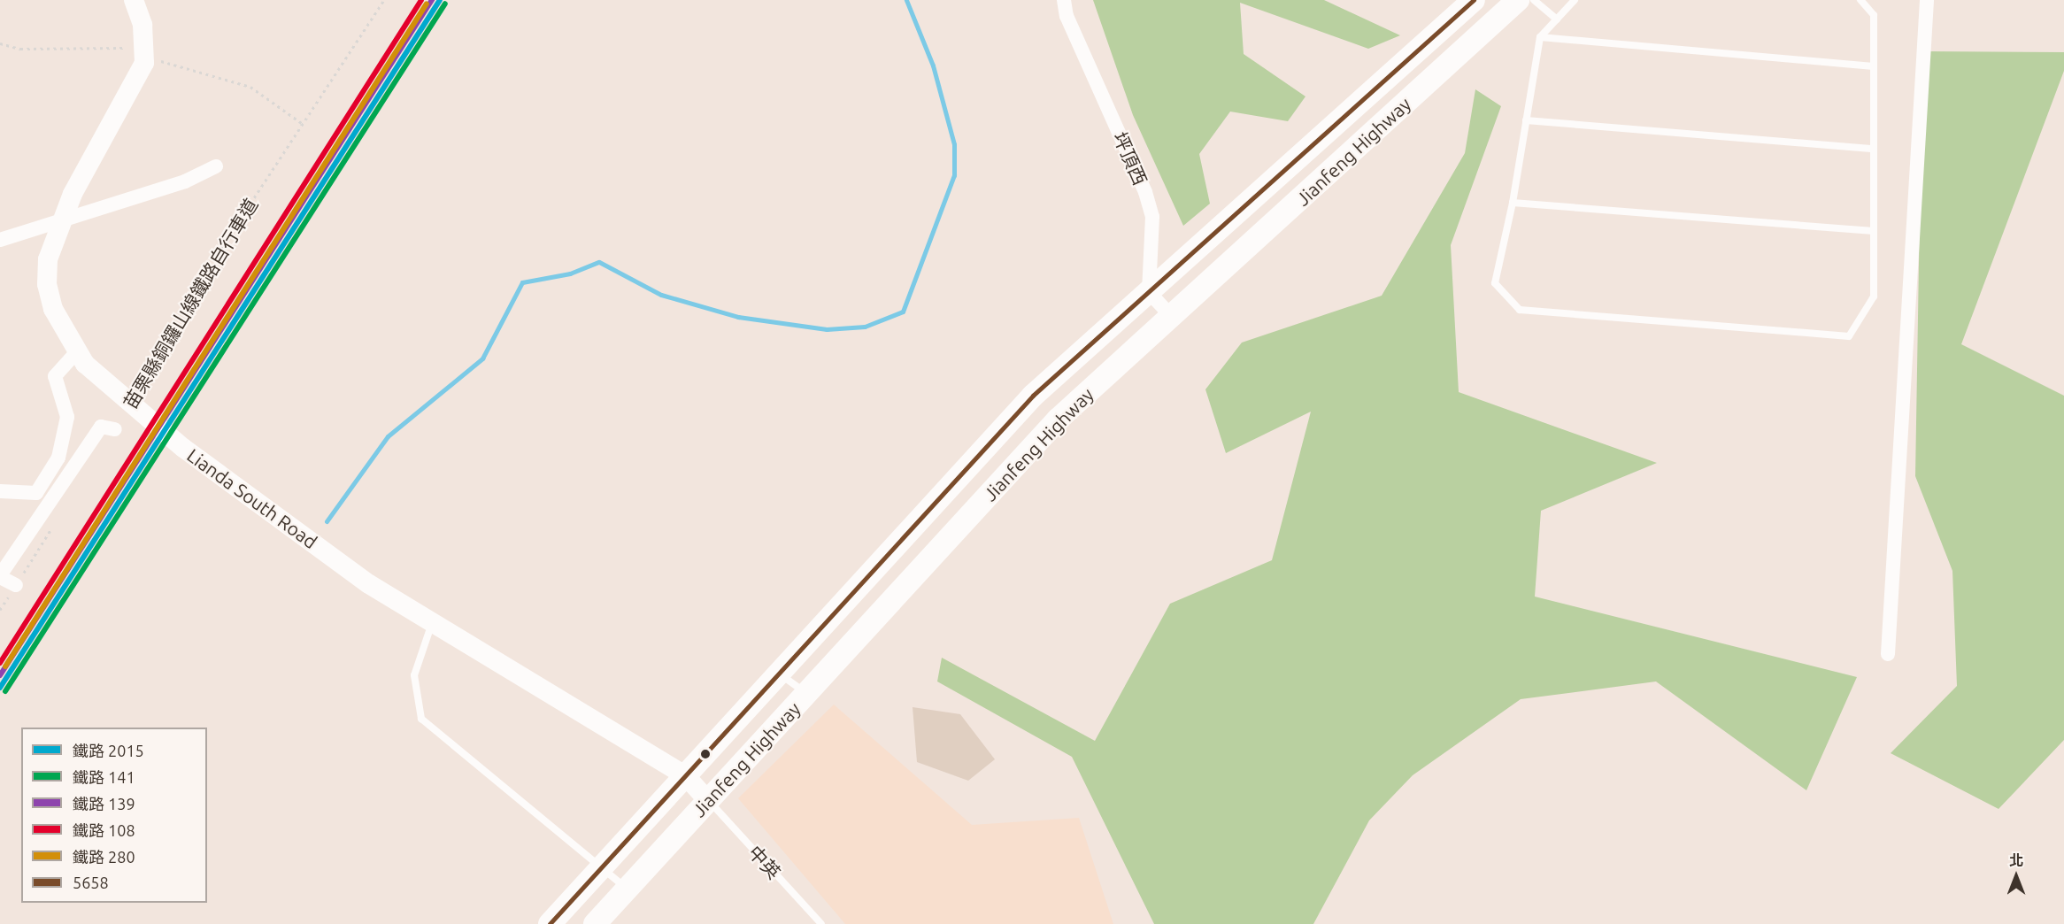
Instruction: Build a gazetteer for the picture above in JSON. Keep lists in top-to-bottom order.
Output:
{
  "streets": {
    "main road": ["Jianfeng Highway"],
    "street": ["坪頂西", "Lianda South Road"],
    "lane": ["中英"],
    "path": ["苗栗縣銅鑼山線鐵路自行車道"]
  },
  "crossings": [
    ["Jianfeng Highway", "坪頂西"],
    ["Jianfeng Highway", "Lianda South Road"],
    ["Jianfeng Highway", "中英"],
    ["苗栗縣銅鑼山線鐵路自行車道", "Lianda South Road"],
    ["Lianda South Road", "中英"]
  ],
  "lines": [
    "rail line 2015",
    "rail line 139",
    "rail line 108",
    "transit line 5658",
    "rail line 141",
    "rail line 280"
  ],
  "legend": [
    "鐵路 2015",
    "鐵路 141",
    "鐵路 139",
    "鐵路 108",
    "鐵路 280",
    "5658"
  ],
  "north": "top"
}
